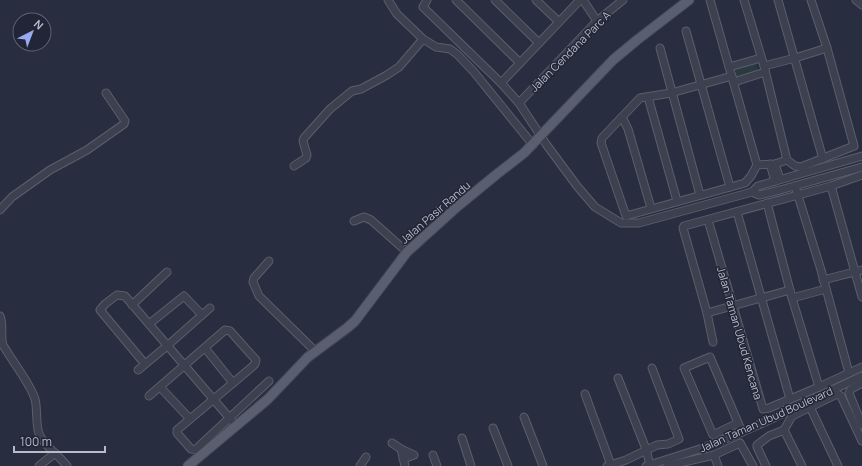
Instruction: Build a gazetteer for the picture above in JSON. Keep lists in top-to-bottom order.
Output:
{
  "streets": {
    "main road": ["Jalan Pasir Randu"],
    "street": ["Jalan Cendana Parc A", "Jalan Taman Ubud Kencana", "Jalan Taman Ubud Boulevard"]
  },
  "scale_bar": "100 m",
  "north": "top right"
}
